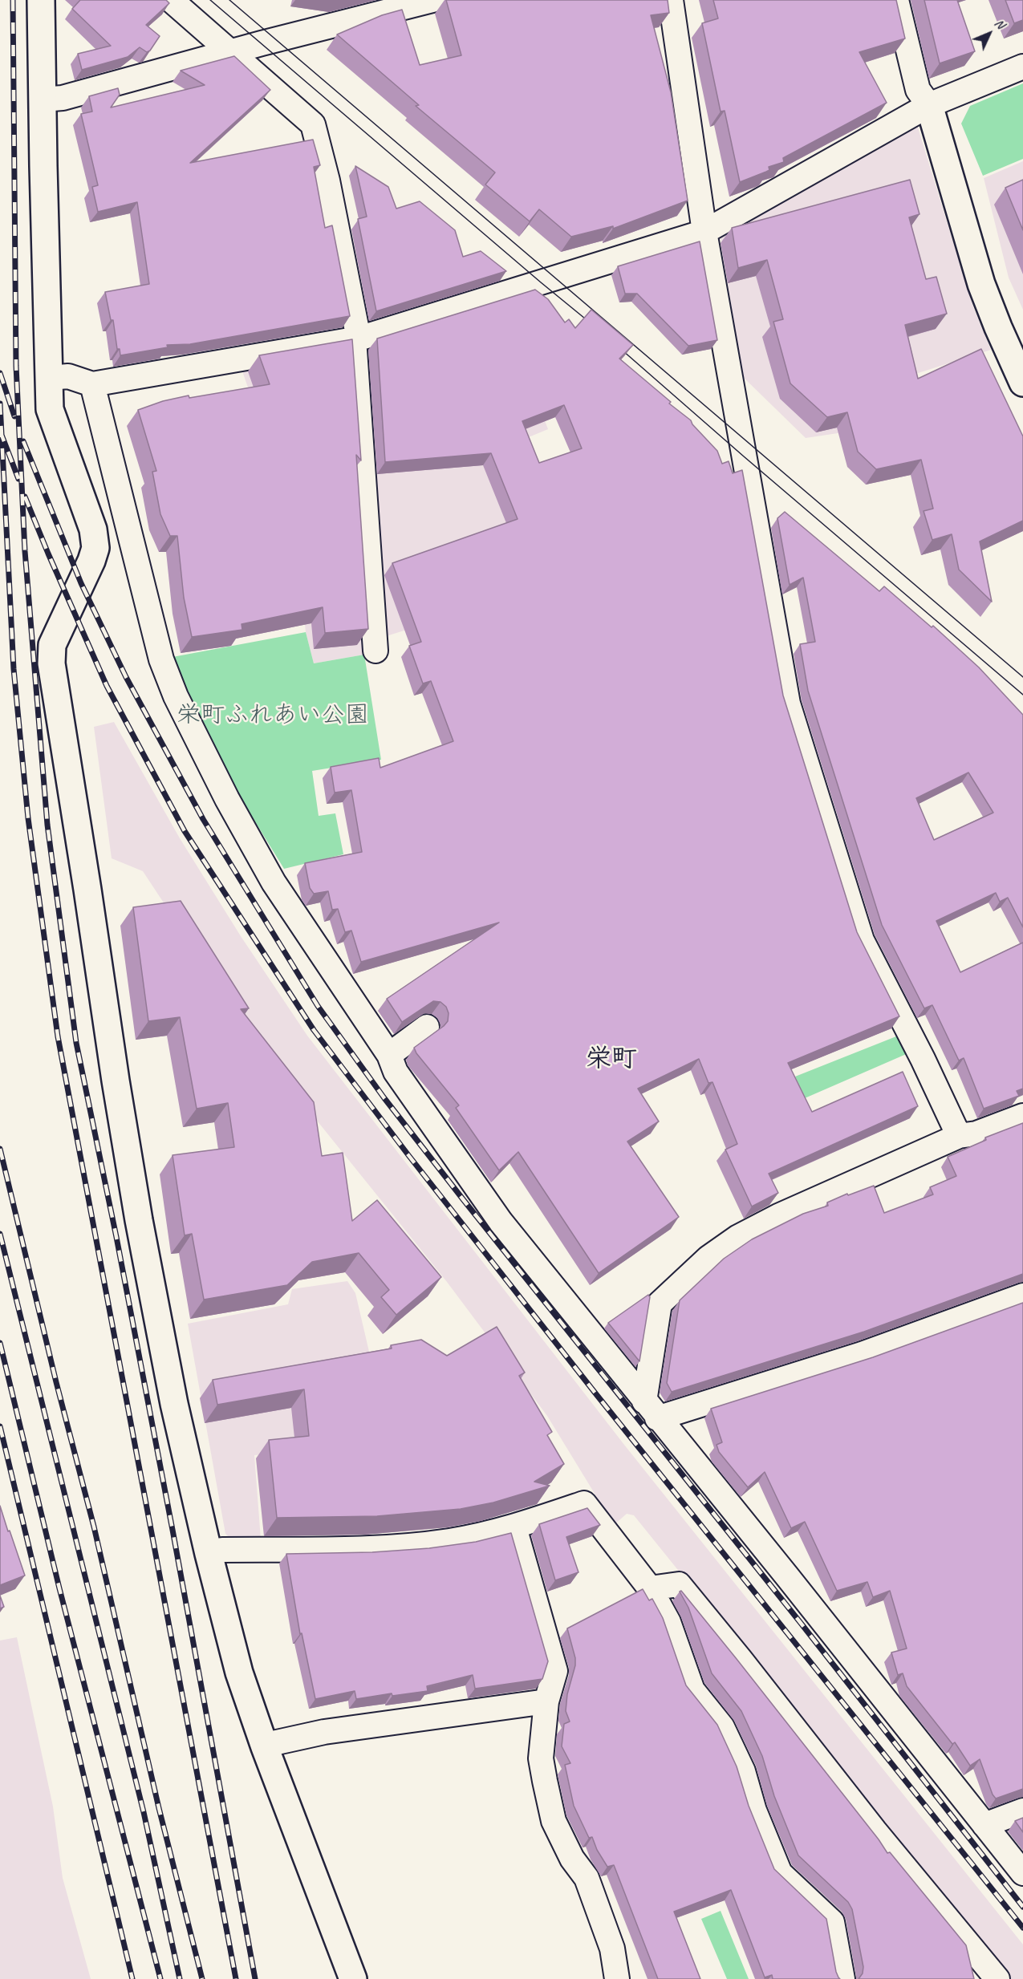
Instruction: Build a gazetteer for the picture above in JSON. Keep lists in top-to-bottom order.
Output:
{
  "districts": ["栄町"],
  "parks": ["栄町ふれあい公園"],
  "north": "top right"
}
